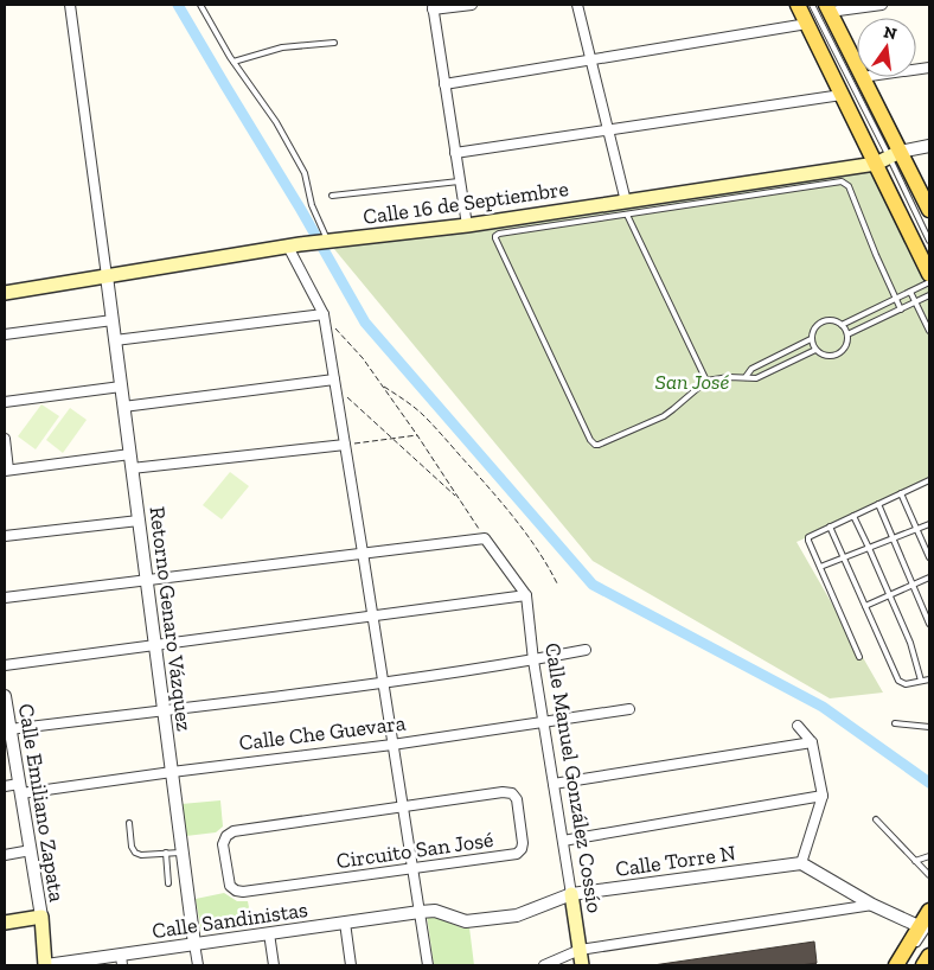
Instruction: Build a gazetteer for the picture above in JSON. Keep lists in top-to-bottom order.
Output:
{
  "streets": {
    "main road": ["Calle 16 de Septiembre", "Calle Manuel González Cossío"],
    "street": [
      "Retorno Genaro Vázquez",
      "Calle Che Guevara",
      "Calle Emiliano Zapata",
      "Circuito San José",
      "Calle Torre N",
      "Calle Sandinistas"
    ]
  },
  "crossings": [
    ["Calle 16 de Septiembre", "Retorno Genaro Vázquez"],
    ["Retorno Genaro Vázquez", "Calle Che Guevara"],
    ["Retorno Genaro Vázquez", "Calle Sandinistas"],
    ["Calle Che Guevara", "Calle Manuel González Cossío"],
    ["Calle Che Guevara", "Calle Emiliano Zapata"],
    ["Calle Manuel González Cossío", "Calle Torre N"],
    ["Calle Torre N", "Calle Sandinistas"]
  ],
  "parks": ["San José"],
  "north": "top"
}
